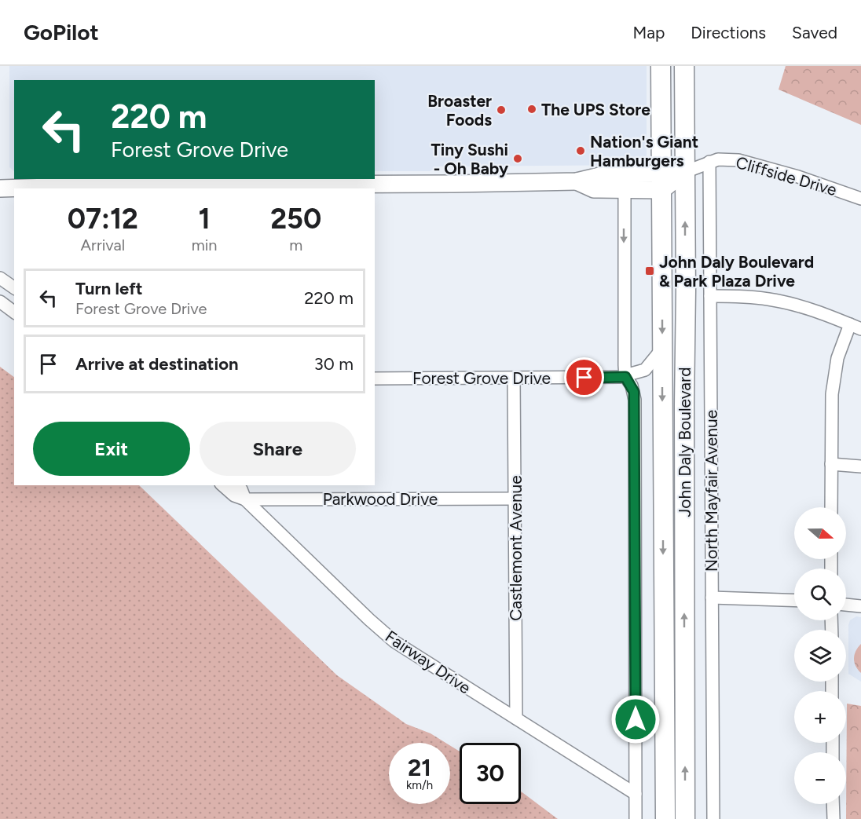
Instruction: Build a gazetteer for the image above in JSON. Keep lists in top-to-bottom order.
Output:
{
  "streets": {
    "main road": ["John Daly Boulevard"],
    "street": [
      "Cliffside Drive",
      "Forest Grove Drive",
      "North Mayfair Avenue",
      "Parkwood Drive",
      "Castlemont Avenue",
      "Fairway Drive"
    ]
  },
  "crossings": [
    ["Cliffside Drive", "John Daly Boulevard"],
    ["Cliffside Drive", "North Mayfair Avenue"],
    ["Forest Grove Drive", "John Daly Boulevard"],
    ["Forest Grove Drive", "Castlemont Avenue"],
    ["Parkwood Drive", "Castlemont Avenue"],
    ["Parkwood Drive", "Fairway Drive"],
    ["Castlemont Avenue", "Fairway Drive"]
  ],
  "places": {
    "other": [
      "The UPS Store",
      "Broaster Foods",
      "Nation's Giant Hamburgers",
      "Tiny Sushi - Oh Baby"
    ],
    "transit": ["John Daly Boulevard & Park Plaza Drive"]
  },
  "north": "right",
  "page": {
    "header": "GoPilot",
    "nav": ["Map", "Directions", "Saved"],
    "turn": ["220 m", "Forest Grove Drive"],
    "eta": [
      "07:12",
      "Arrival",
      "1",
      "min",
      "250",
      "m"
    ],
    "list": [
      {
        "name": "Turn left",
        "note": "Forest Grove Drive",
        "value": "220 m"
      },
      {
        "name": "Arrive at destination",
        "value": "30 m"
      }
    ],
    "buttons": ["Exit", "Share"],
    "map_buttons": ["+", "−"],
    "speed": "21 km/h",
    "limit": "30"
  }
}
